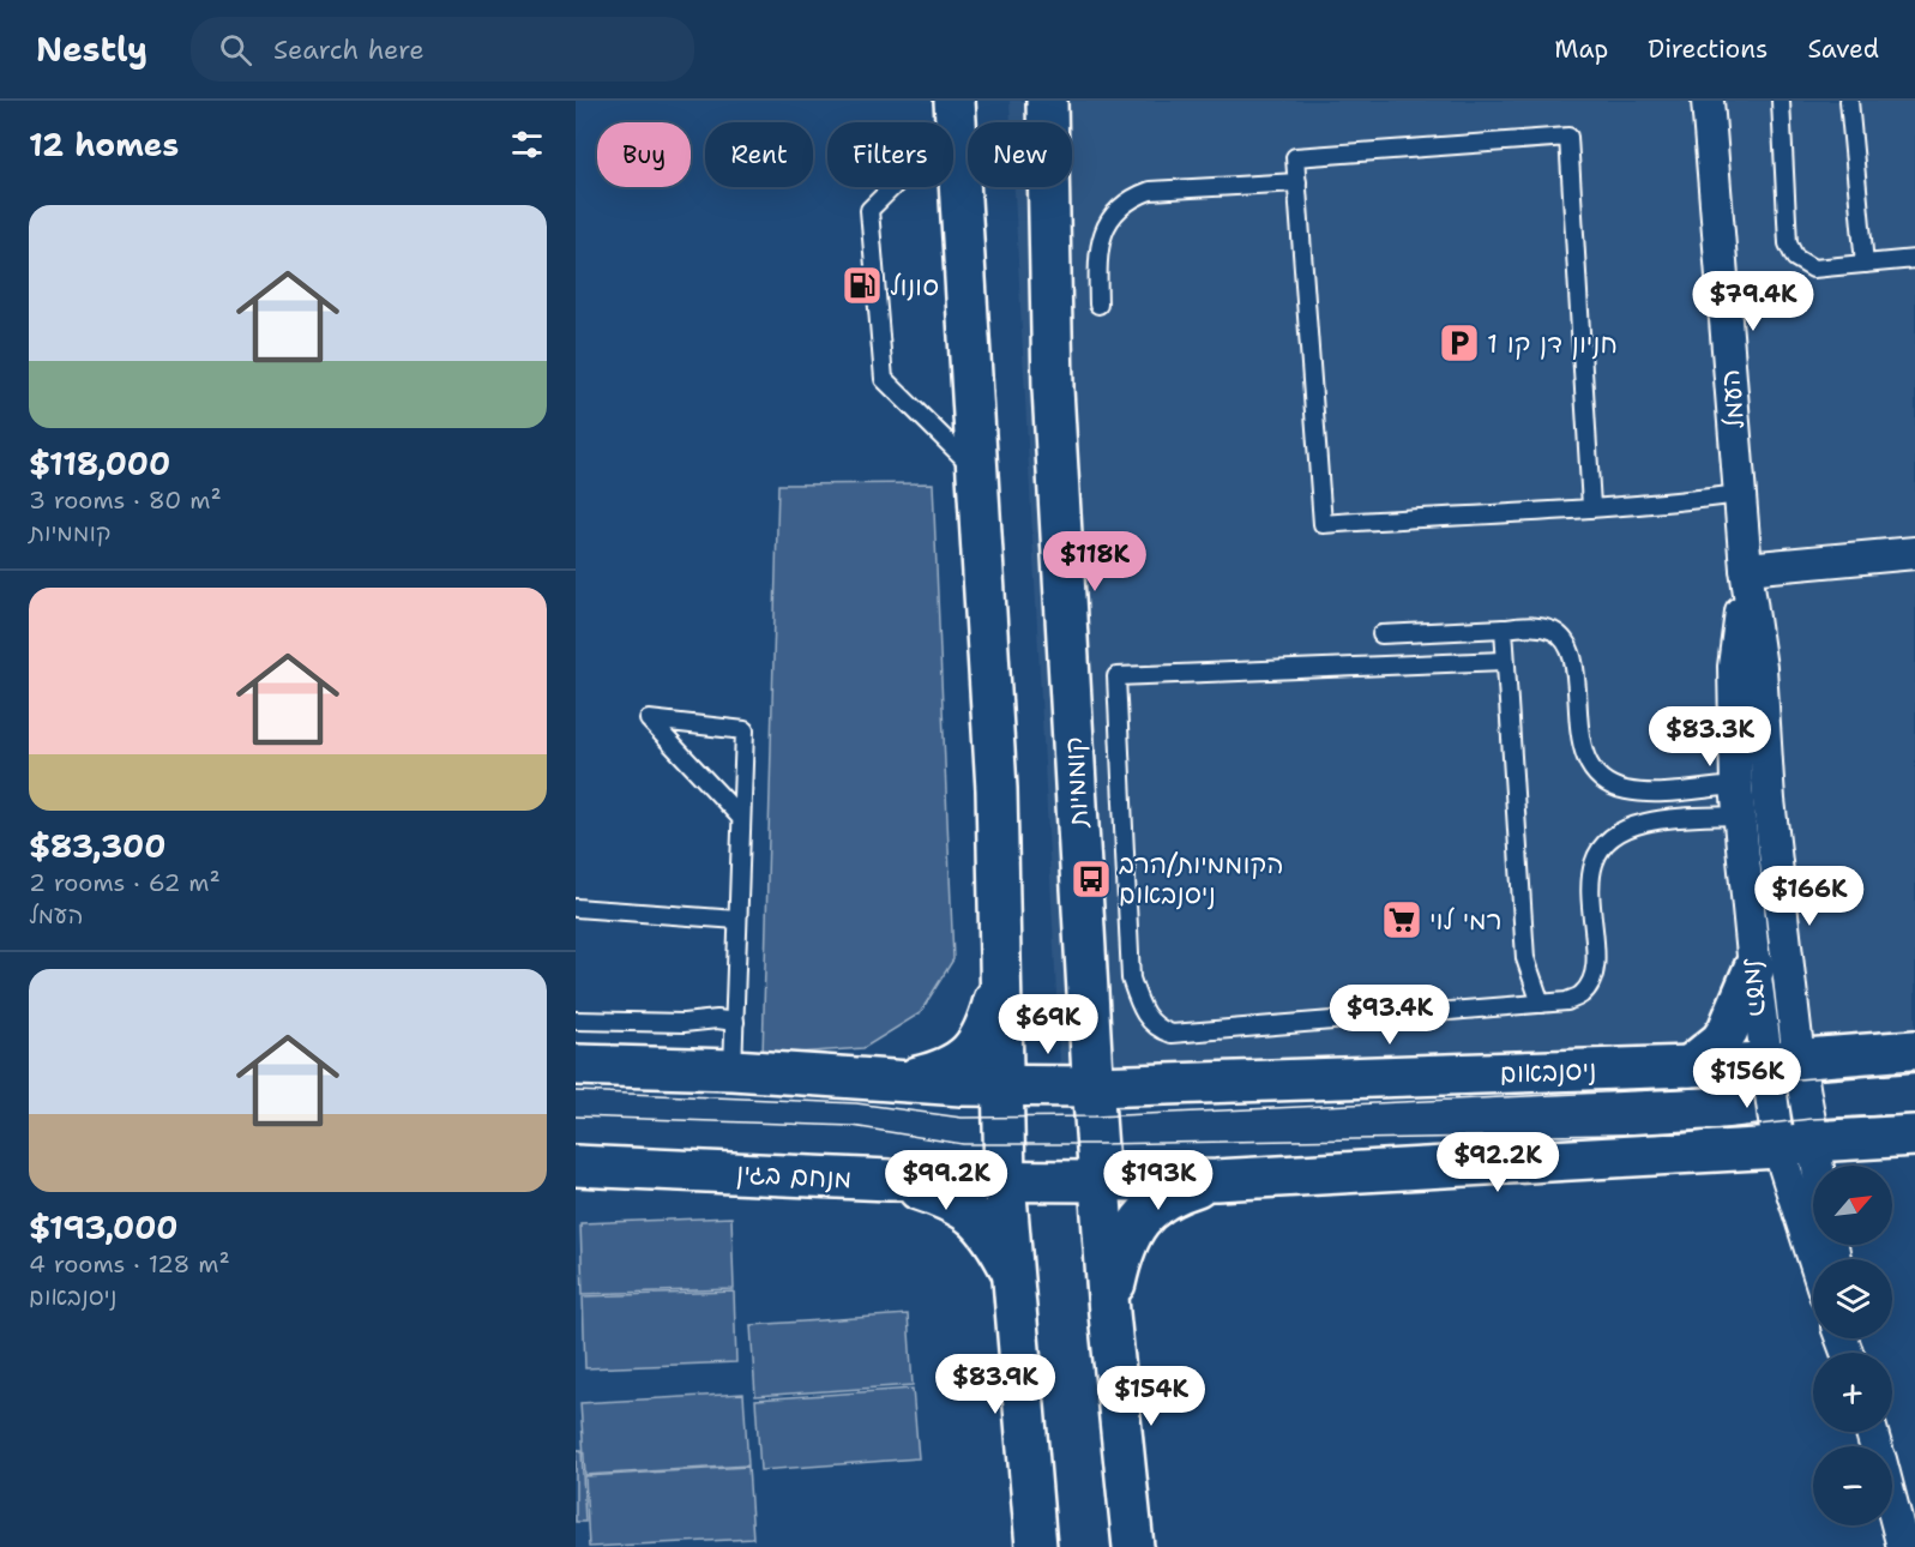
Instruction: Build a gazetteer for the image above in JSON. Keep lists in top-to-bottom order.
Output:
{
  "streets": {
    "main road": ["קוממיות", "ניסנבאום", "מנחם בגין"],
    "street": ["העמל"]
  },
  "crossings": [
    ["העמל", "ניסנבאום"],
    ["קוממיות", "ניסנבאום"],
    ["קוממיות", "מנחם בגין"]
  ],
  "places": {
    "fuel station": ["סונול"],
    "parking": ["חניון דן קו 1"],
    "bus stop": ["הקוממיות/הרב ניסנבאום"],
    "supermarket": ["רמי לוי"]
  },
  "north": "top right",
  "page": {
    "header": "Nestly",
    "search": "Search here",
    "nav": ["Map", "Directions", "Saved"],
    "heading": "12 homes",
    "chip": [
      "Buy",
      "Rent",
      "Filters",
      "New"
    ],
    "list": [
      {
        "name": "$118,000",
        "note": "3 rooms · 80 m² · קוממיות"
      },
      {
        "name": "$83,300",
        "note": "2 rooms · 62 m² · העמל"
      },
      {
        "name": "$193,000",
        "note": "4 rooms · 128 m² · ניסנבאום"
      }
    ],
    "price": [
      "$79.4K",
      "$118K",
      "$83.3K",
      "$166K",
      "$93.4K",
      "$69K",
      "$156K",
      "$92.2K",
      "$99.2K",
      "$193K",
      "$83.9K",
      "$154K"
    ],
    "map_buttons": ["+", "−"]
  }
}
